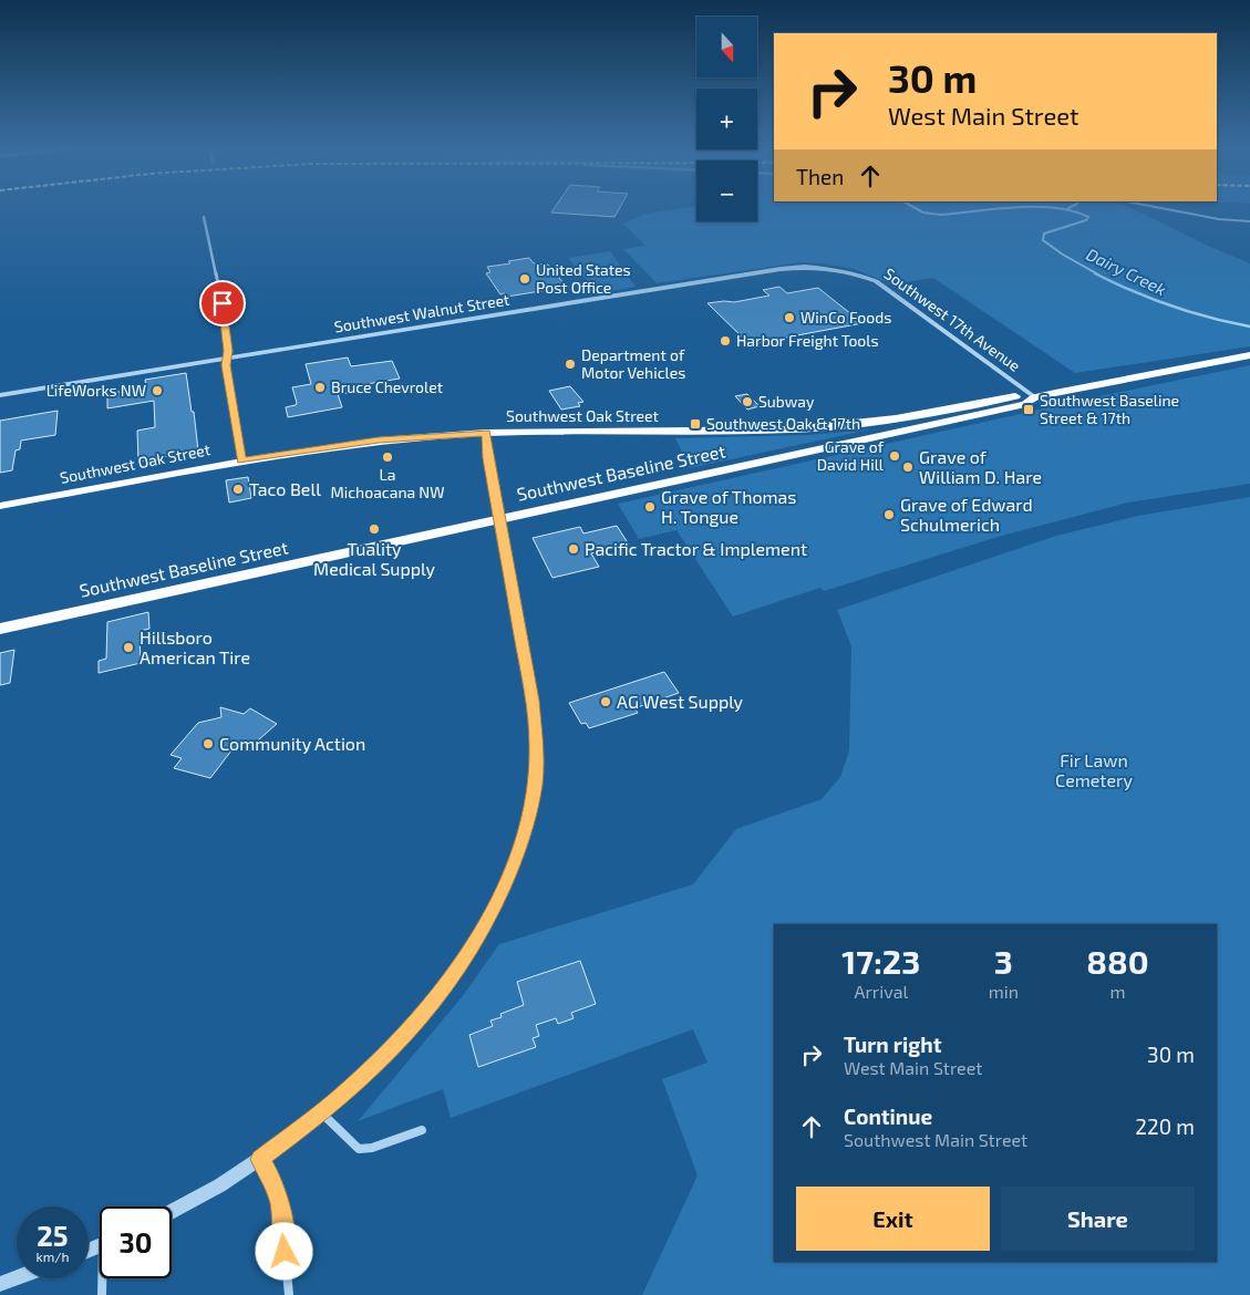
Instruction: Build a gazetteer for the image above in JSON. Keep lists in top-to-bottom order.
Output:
{
  "streets": {
    "highway": ["Southwest Oak Street", "Southwest Baseline Street"],
    "street": ["Southwest Walnut Street", "Southwest 17th Avenue"]
  },
  "crossings": [
    ["Southwest Walnut Street", "Southwest 17th Avenue"],
    ["Southwest 17th Avenue", "Southwest Oak Street"],
    ["Southwest 17th Avenue", "Southwest Baseline Street"],
    ["Southwest Oak Street", "Southwest Baseline Street"]
  ],
  "water": ["Dairy Creek"],
  "parks": ["Fir Lawn Cemetery"],
  "places": {
    "other": [
      "United States Post Office",
      "WinCo Foods",
      "Harbor Freight Tools",
      "Department of Motor Vehicles",
      "Bruce Chevrolet",
      "LifeWorks NW",
      "Subway",
      "Grave of David Hill",
      "La Michoacana NW",
      "Grave of William D. Hare",
      "Taco Bell",
      "Grave of Thomas H. Tongue",
      "Grave of Edward Schulmerich",
      "Tuality Medical Supply",
      "Pacific Tractor & Implement",
      "Hillsboro American Tire",
      "AG West Supply",
      "Community Action"
    ],
    "transit": ["Southwest Baseline Street & 17th", "Southwest Oak & 17th"]
  },
  "north": "bottom",
  "page": {
    "map_buttons": ["+", "−"],
    "turn": ["30 m", "West Main Street"],
    "then": "Then",
    "eta": [
      "17:23",
      "Arrival",
      "3",
      "min",
      "880",
      "m"
    ],
    "list": [
      {
        "name": "Turn right",
        "note": "West Main Street",
        "value": "30 m"
      },
      {
        "name": "Continue",
        "note": "Southwest Main Street",
        "value": "220 m"
      }
    ],
    "buttons": ["Exit", "Share"],
    "speed": "25 km/h",
    "limit": "30"
  }
}
